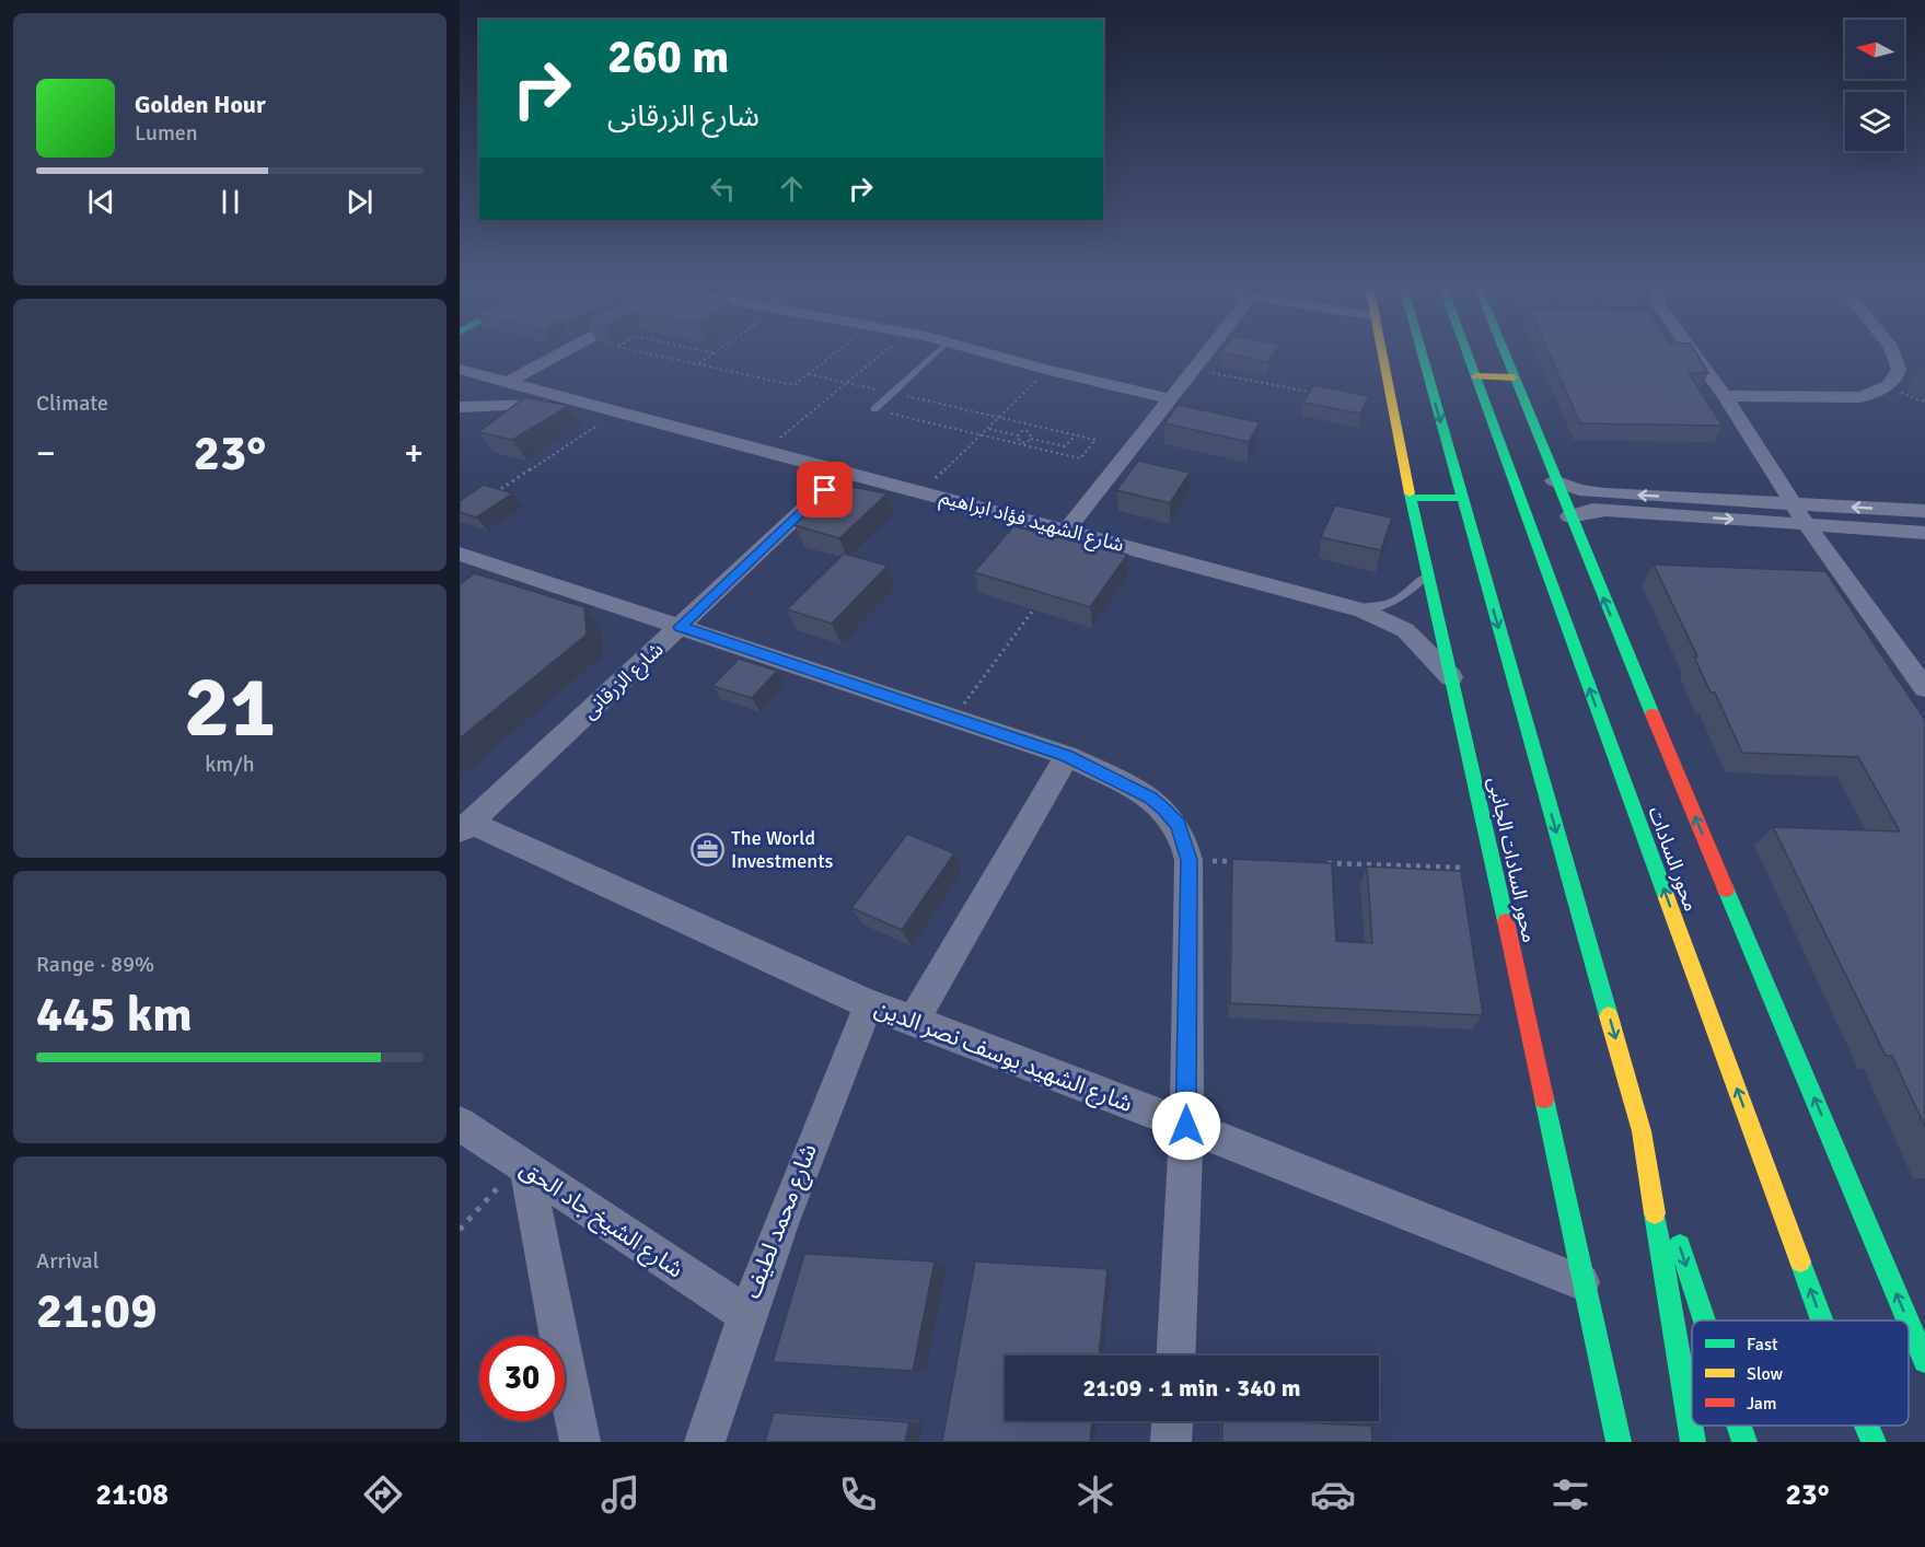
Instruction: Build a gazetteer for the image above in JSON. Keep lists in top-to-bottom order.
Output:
{
  "streets": {
    "main road": ["محور السادات", "محور السادات الجانبى"],
    "street": [
      "شارع الشهيد فؤاد ابراهيم",
      "شارع الزرقانى",
      "شارع الشهيد يوسف نصر الدين",
      "شارع الشيخ جاد الحق",
      "شارع محمد لطيف"
    ]
  },
  "crossings": [
    ["شارع الشهيد فؤاد ابراهيم", "شارع الزرقانى"],
    ["شارع الشهيد فؤاد ابراهيم", "محور السادات الجانبى"],
    ["شارع الزرقانى", "شارع الشهيد يوسف نصر الدين"],
    ["محور السادات الجانبى", "شارع الشهيد يوسف نصر الدين"],
    ["شارع الشهيد يوسف نصر الدين", "شارع محمد لطيف"],
    ["شارع الشيخ جاد الحق", "شارع محمد لطيف"]
  ],
  "places": {
    "office": ["The World Investments"]
  },
  "legend": ["Fast", "Slow", "Jam"],
  "north": "left",
  "page": {
    "turn": ["260 m", "شارع الزرقانى"],
    "song": ["Golden Hour", "Lumen"],
    "tile": [
      "Climate",
      ["21", "km/h"],
      ["Range · 89%", "445 km"],
      ["Arrival", "21:09"]
    ],
    "heat": ["−", "23°", "+"],
    "limit": "30",
    "trip": "21:09 · 1 min · 340 m",
    "tabs": ["21:08", "23°"]
  }
}
